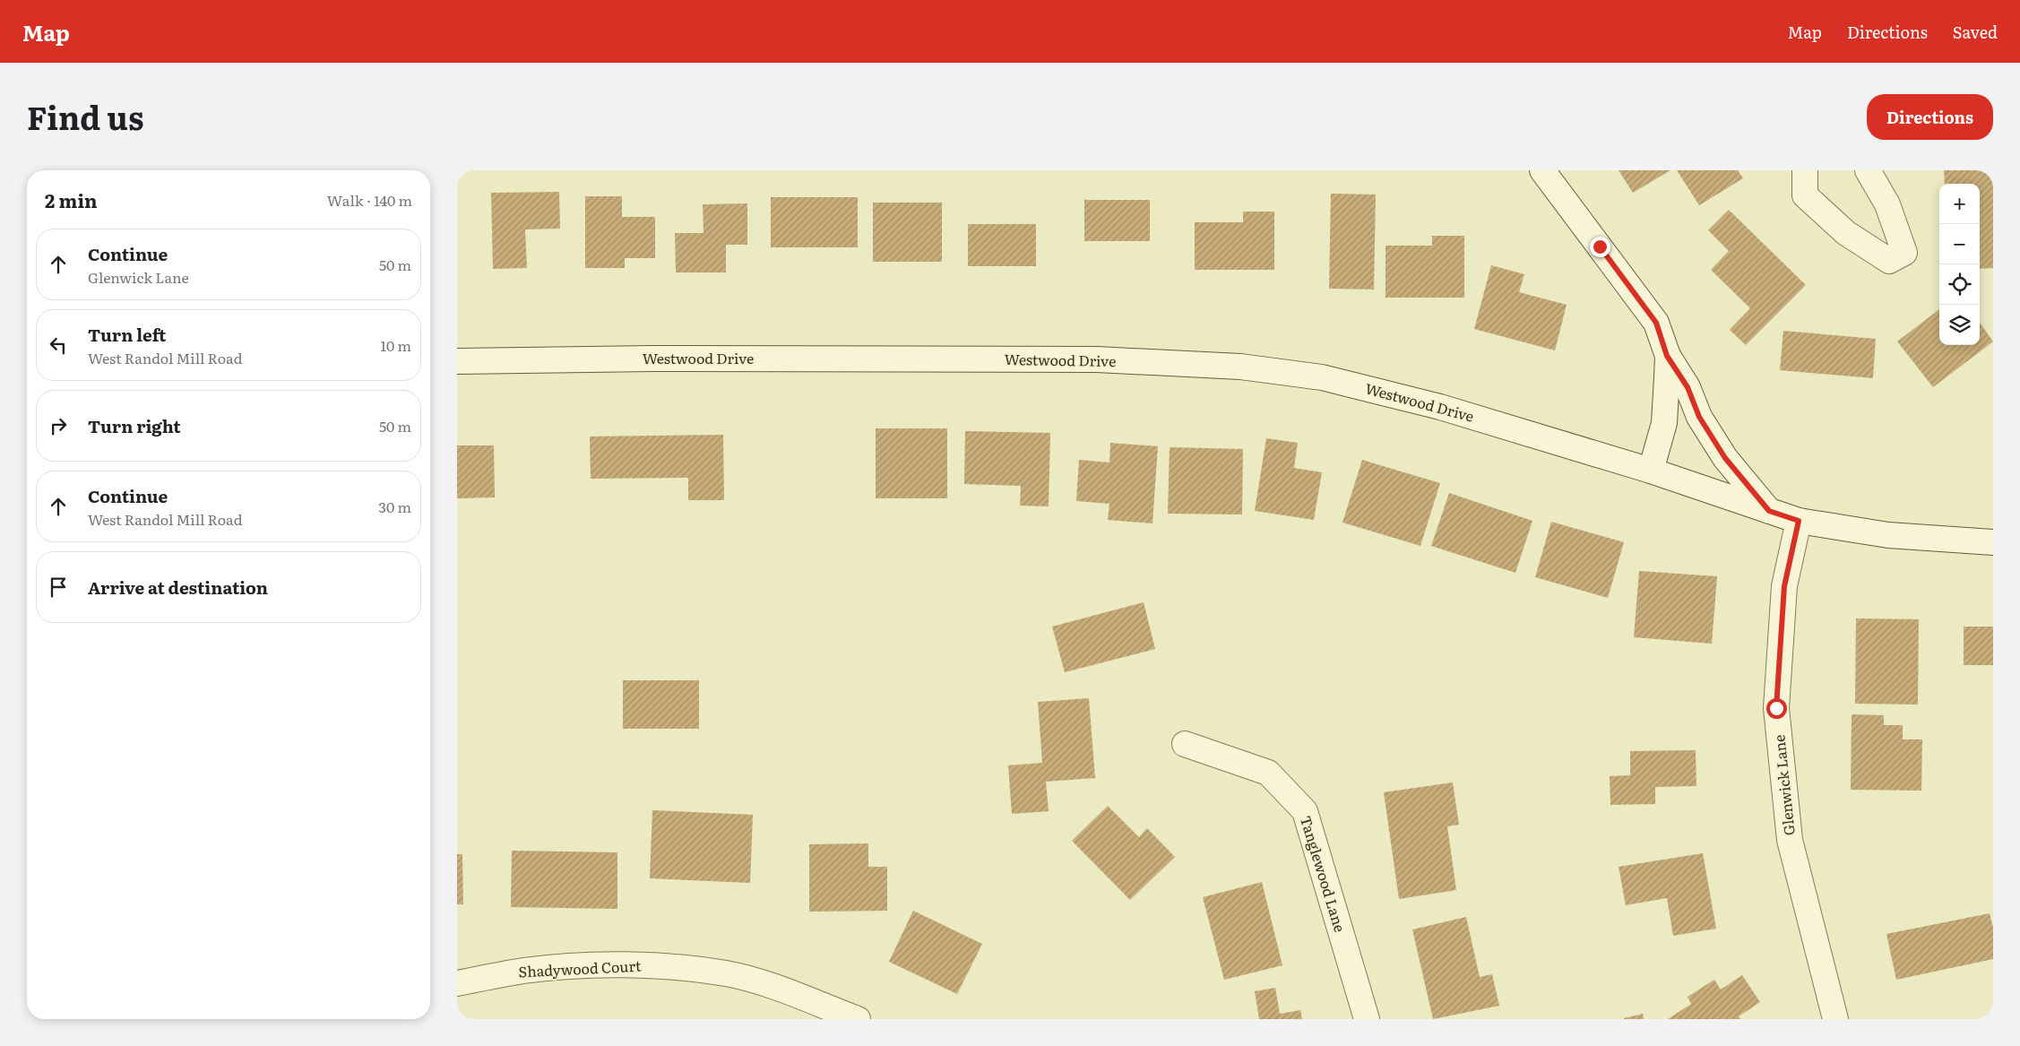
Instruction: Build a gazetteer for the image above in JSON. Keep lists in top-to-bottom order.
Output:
{
  "streets": {
    "street": [
      "Westwood Drive",
      "Glenwick Lane",
      "Tanglewood Lane",
      "Shadywood Court"
    ]
  },
  "crossings": [
    ["Westwood Drive", "Glenwick Lane"]
  ],
  "page": {
    "header": "Map",
    "nav": ["Map", "Directions", "Saved"],
    "title": "Find us",
    "buttons": "Directions",
    "heading": ["2 min", "Walk · 140 m"],
    "map_buttons": ["+", "−"],
    "list": [
      ["Continue", "Glenwick Lane", "50 m"],
      ["Turn left", "West Randol Mill Road", "10 m"],
      ["Turn right", "50 m"],
      ["Continue", "West Randol Mill Road", "30 m"],
      "Arrive at destination"
    ]
  }
}
